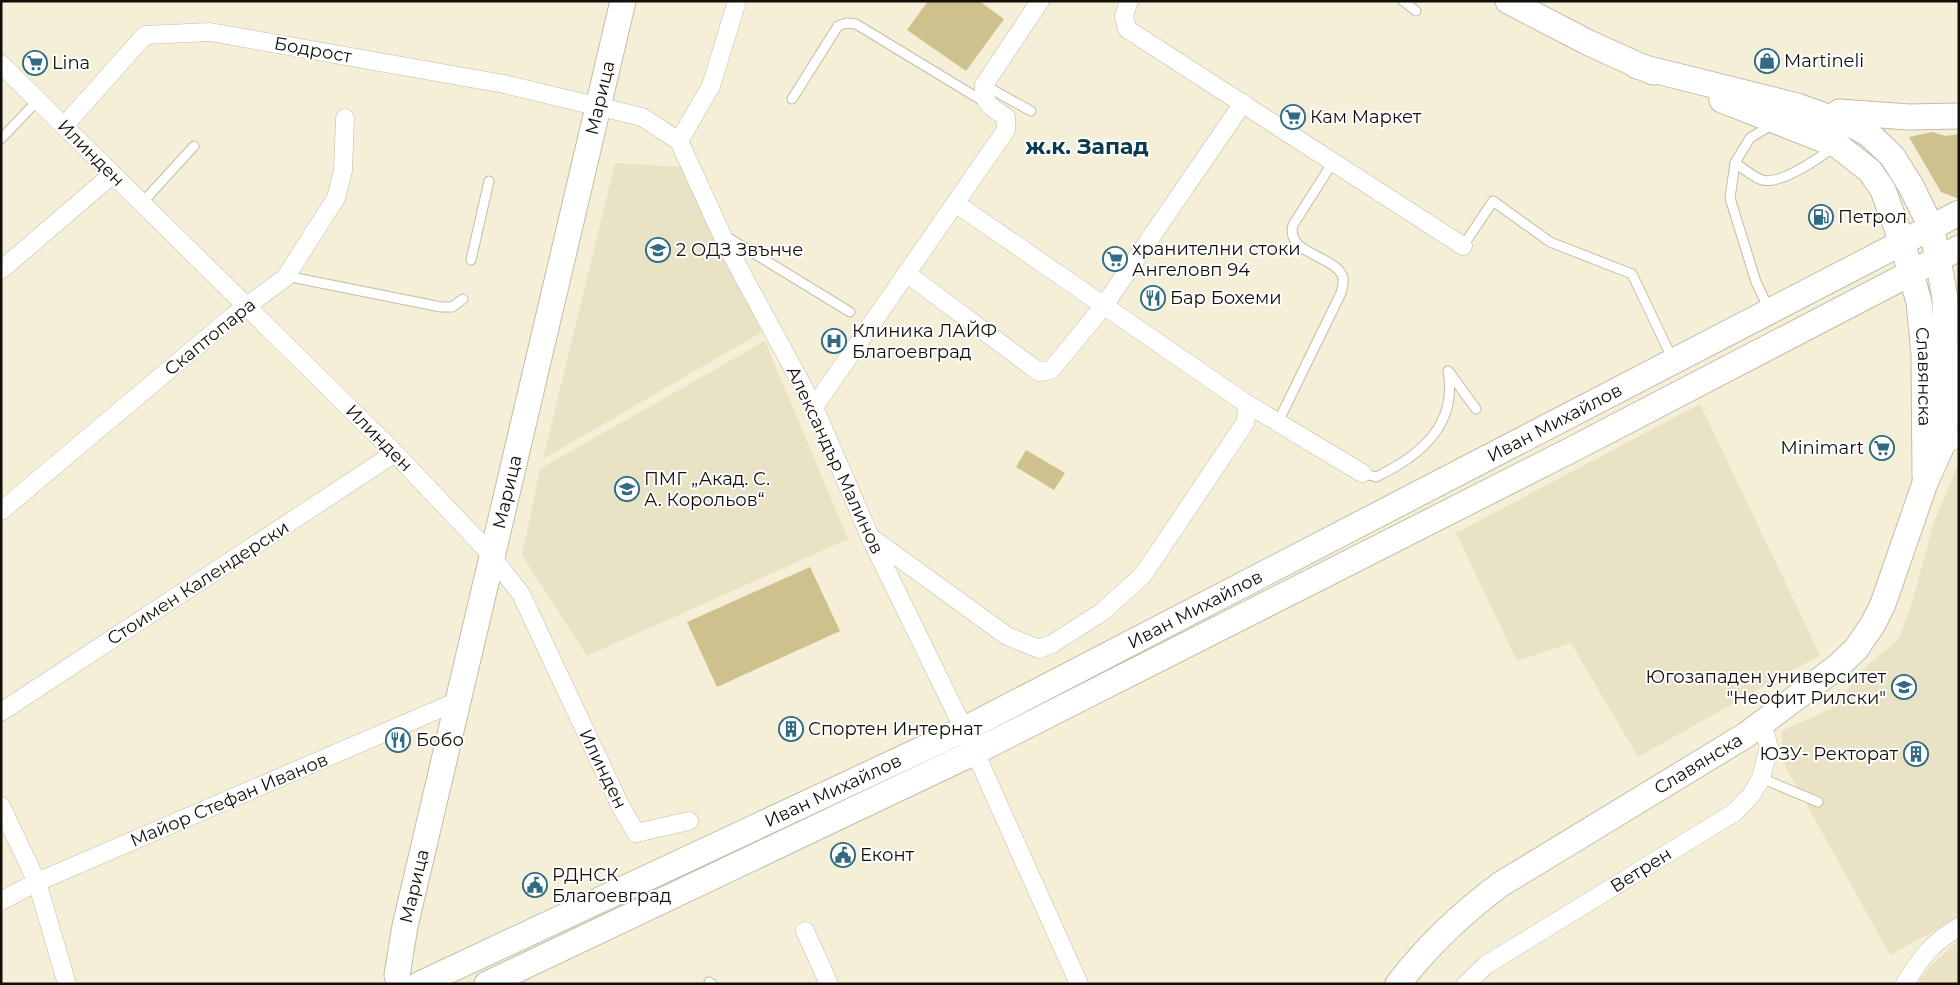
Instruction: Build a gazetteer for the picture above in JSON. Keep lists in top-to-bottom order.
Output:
{
  "streets": {
    "street": [
      "Бодрост",
      "Марица",
      "Илинден",
      "Скаптопара",
      "Славянска",
      "Иван Михайлов",
      "Александър Малинов",
      "Стоимен Календерски",
      "Майор Стефан Иванов",
      "Ветрен"
    ]
  },
  "crossings": [
    ["Бодрост", "Марица"],
    ["Бодрост", "Илинден"],
    ["Марица", "Илинден"],
    ["Марица", "Майор Стефан Иванов"],
    ["Илинден", "Скаптопара"],
    ["Илинден", "Стоимен Календерски"],
    ["Славянска", "Иван Михайлов"],
    ["Славянска", "Ветрен"],
    ["Иван Михайлов", "Александър Малинов"]
  ],
  "districts": ["ж.к. Запад"],
  "places": {
    "shop": ["Martineli"],
    "supermarket": [
      "Lina",
      "Кам Маркет",
      "хранителни стоки Ангеловп 94",
      "Minimart"
    ],
    "fuel station": ["Петрол"],
    "school or university": ["2 ОДЗ Звънче", "ПМГ „Акад. С. А. Корольов“", "Югозападен университет \"Неофит Рилски\""],
    "restaurant": ["Бар Бохеми", "Бобо"],
    "hospital": ["Клиника ЛАЙФ Благоевград"],
    "building": ["Спортен Интернат", "ЮЗУ- Ректорат"],
    "public building": ["Еконт", "РДНСК Благоевград"]
  }
}
